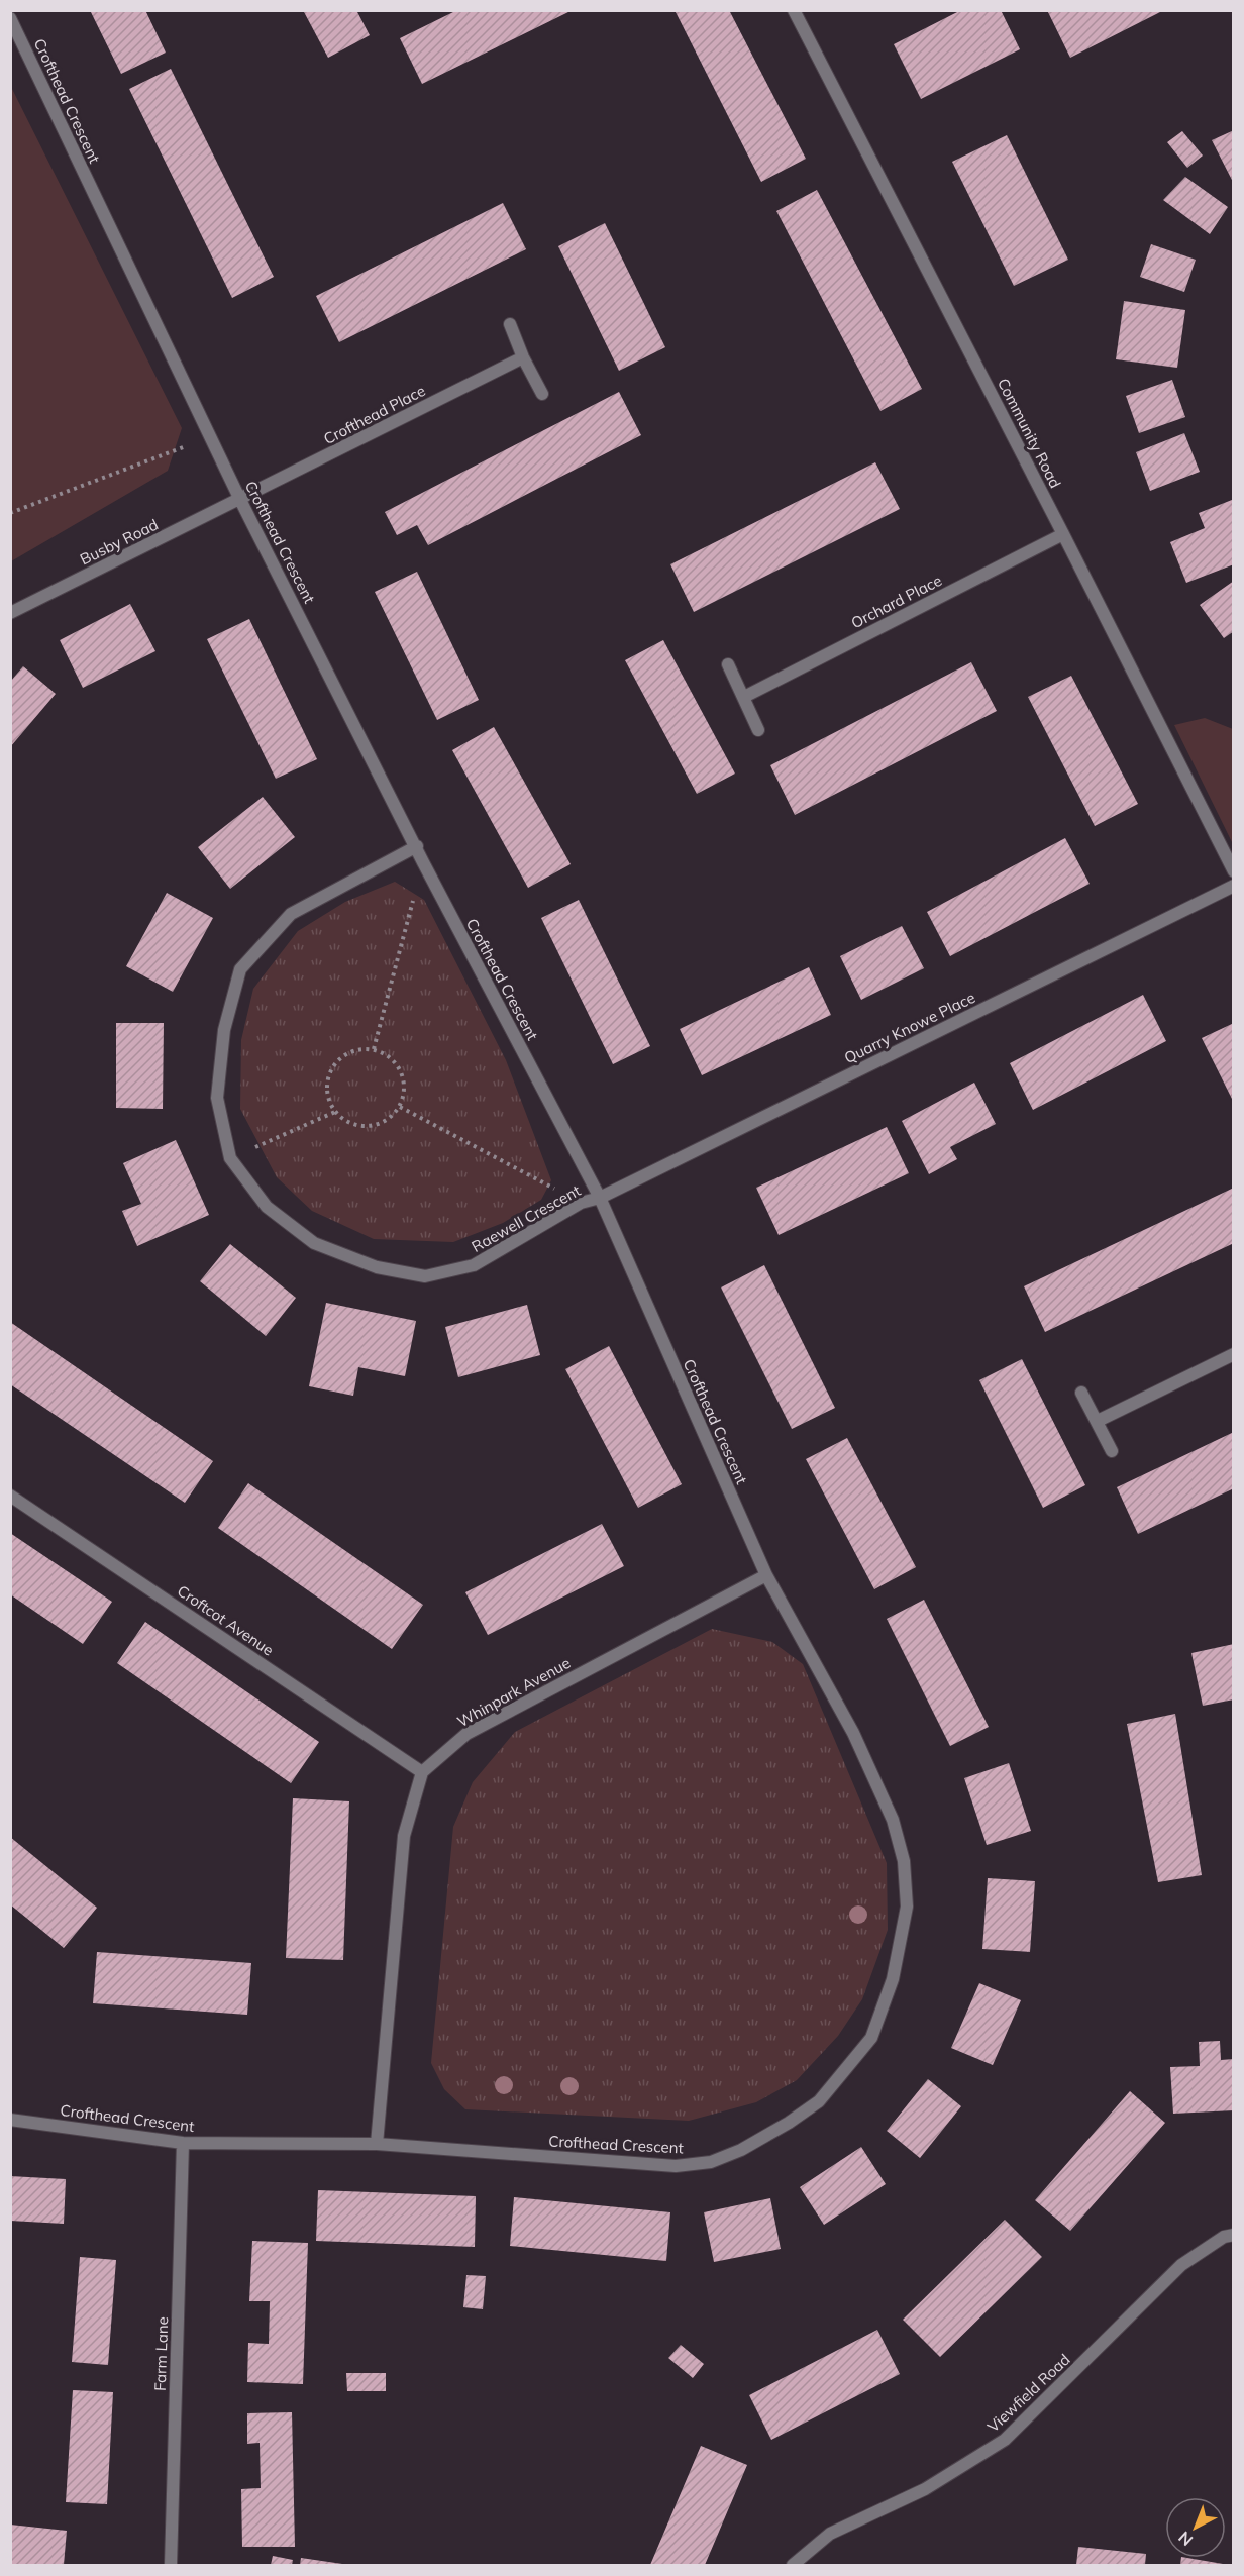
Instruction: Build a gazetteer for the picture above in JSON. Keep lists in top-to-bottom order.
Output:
{
  "streets": {
    "street": [
      "Crofthead Crescent",
      "Crofthead Place",
      "Community Road",
      "Busby Road",
      "Orchard Place",
      "Quarry Knowe Place",
      "Raewell Crescent",
      "Croftcot Avenue",
      "Whinpark Avenue",
      "Farm Lane",
      "Viewfield Road"
    ]
  },
  "crossings": [
    ["Crofthead Crescent", "Crofthead Place"],
    ["Crofthead Crescent", "Busby Road"],
    ["Crofthead Crescent", "Quarry Knowe Place"],
    ["Crofthead Crescent", "Raewell Crescent"],
    ["Crofthead Crescent", "Whinpark Avenue"],
    ["Crofthead Crescent", "Farm Lane"],
    ["Crofthead Place", "Busby Road"],
    ["Community Road", "Orchard Place"],
    ["Quarry Knowe Place", "Raewell Crescent"],
    ["Croftcot Avenue", "Whinpark Avenue"]
  ],
  "north": "bottom left"
}
